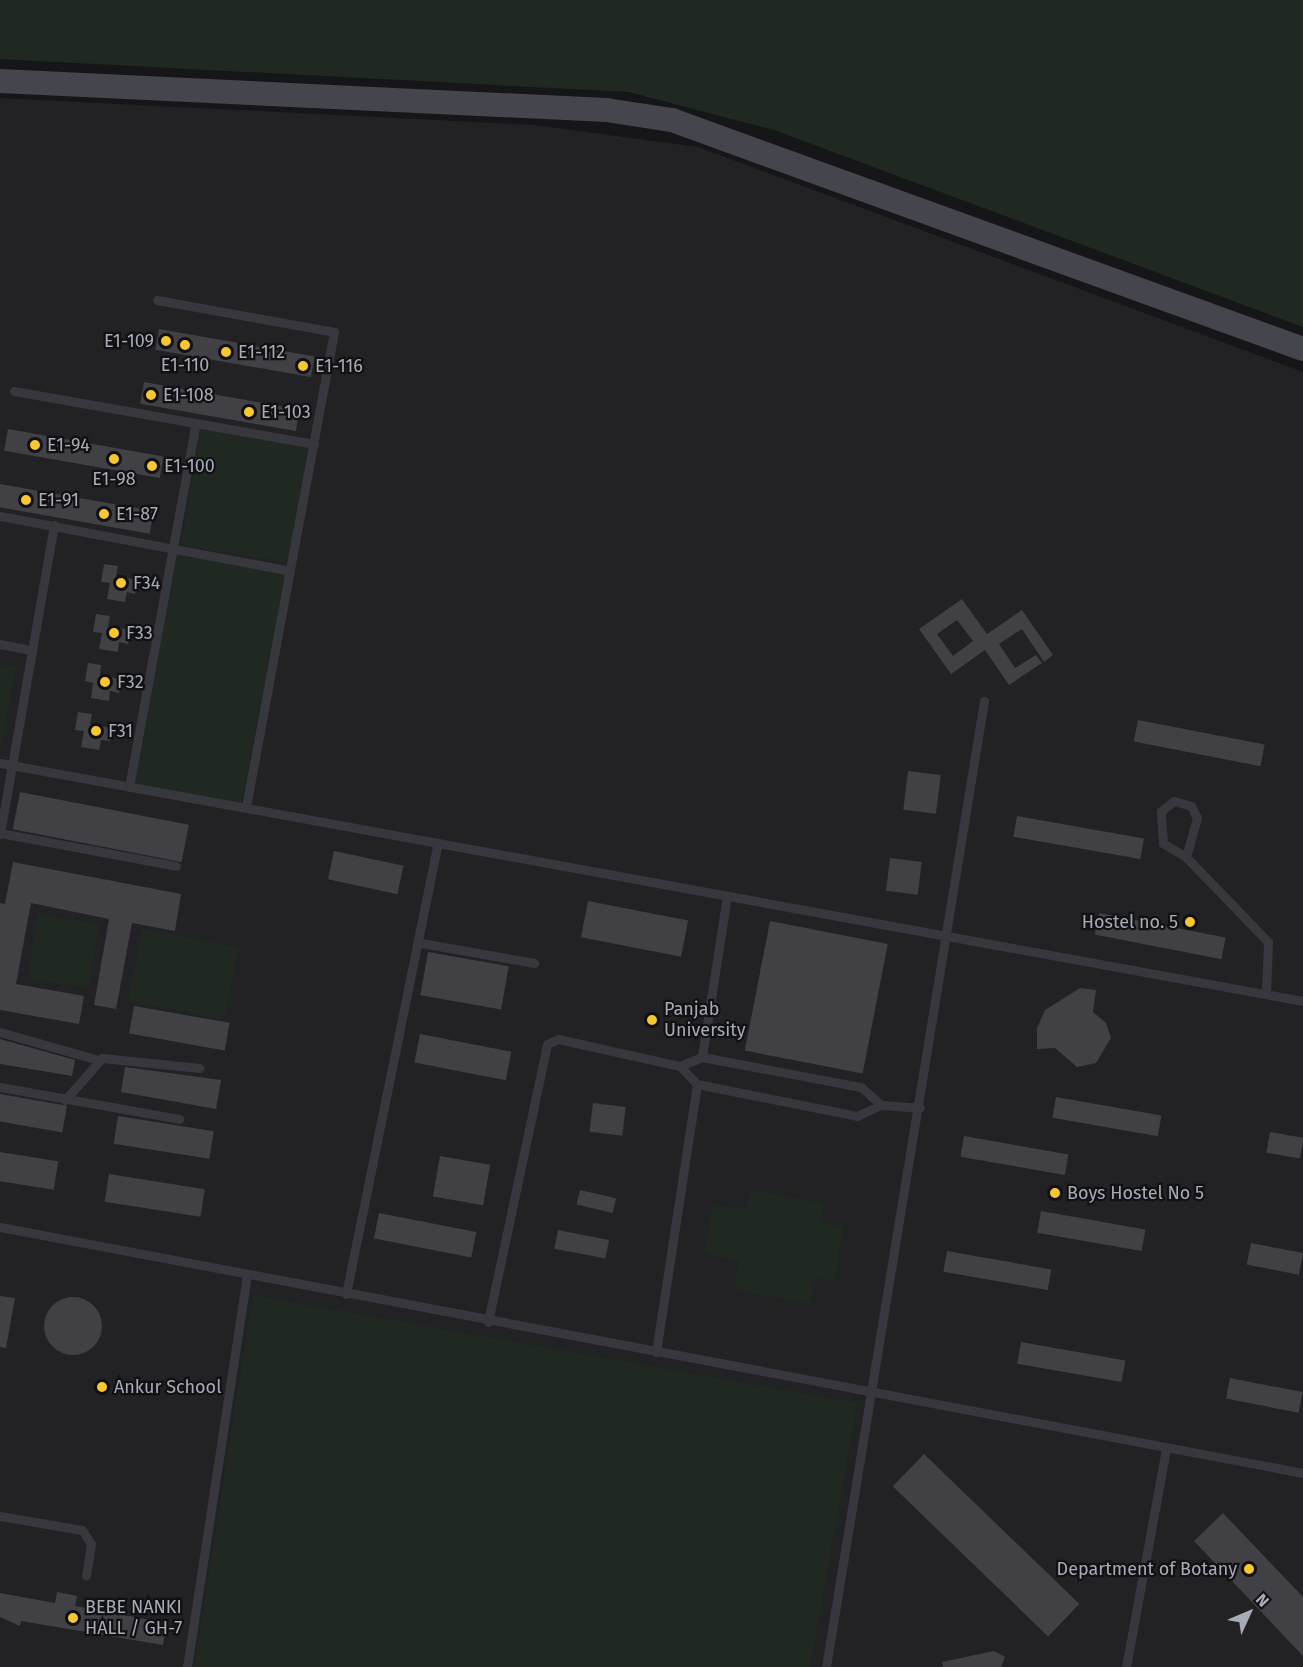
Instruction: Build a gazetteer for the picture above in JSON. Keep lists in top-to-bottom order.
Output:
{
  "places": [
    "E1-109",
    "E1-110",
    "E1-112",
    "E1-116",
    "E1-108",
    "E1-103",
    "E1-94",
    "E1-98",
    "E1-100",
    "E1-91",
    "E1-87",
    "F34",
    "F33",
    "F32",
    "F31",
    "Hostel no. 5",
    "Panjab University",
    "Boys Hostel No 5",
    "Ankur School",
    "Department of Botany",
    "BEBE NANKI HALL / GH-7"
  ],
  "north": "top right"
}
